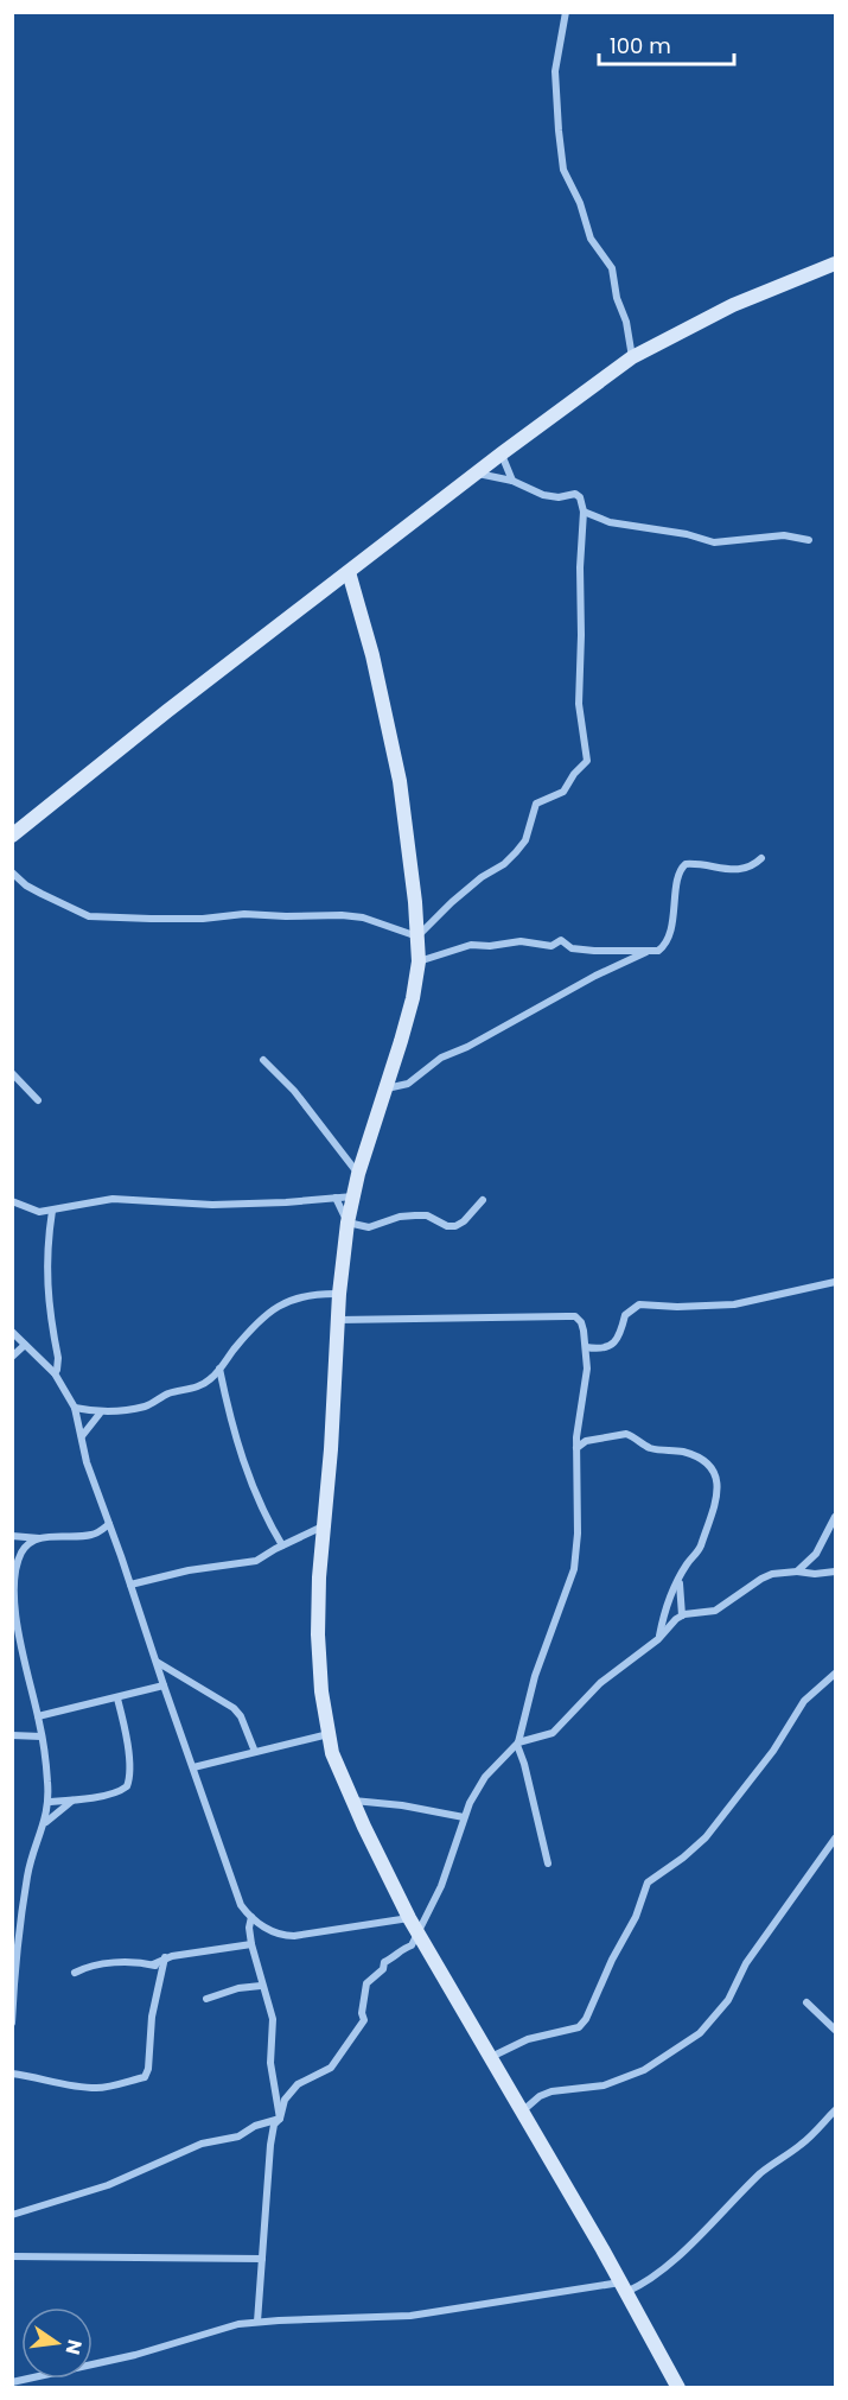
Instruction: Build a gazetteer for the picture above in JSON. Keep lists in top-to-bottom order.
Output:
{
  "scale_bar": "100 m",
  "north": "right"
}
